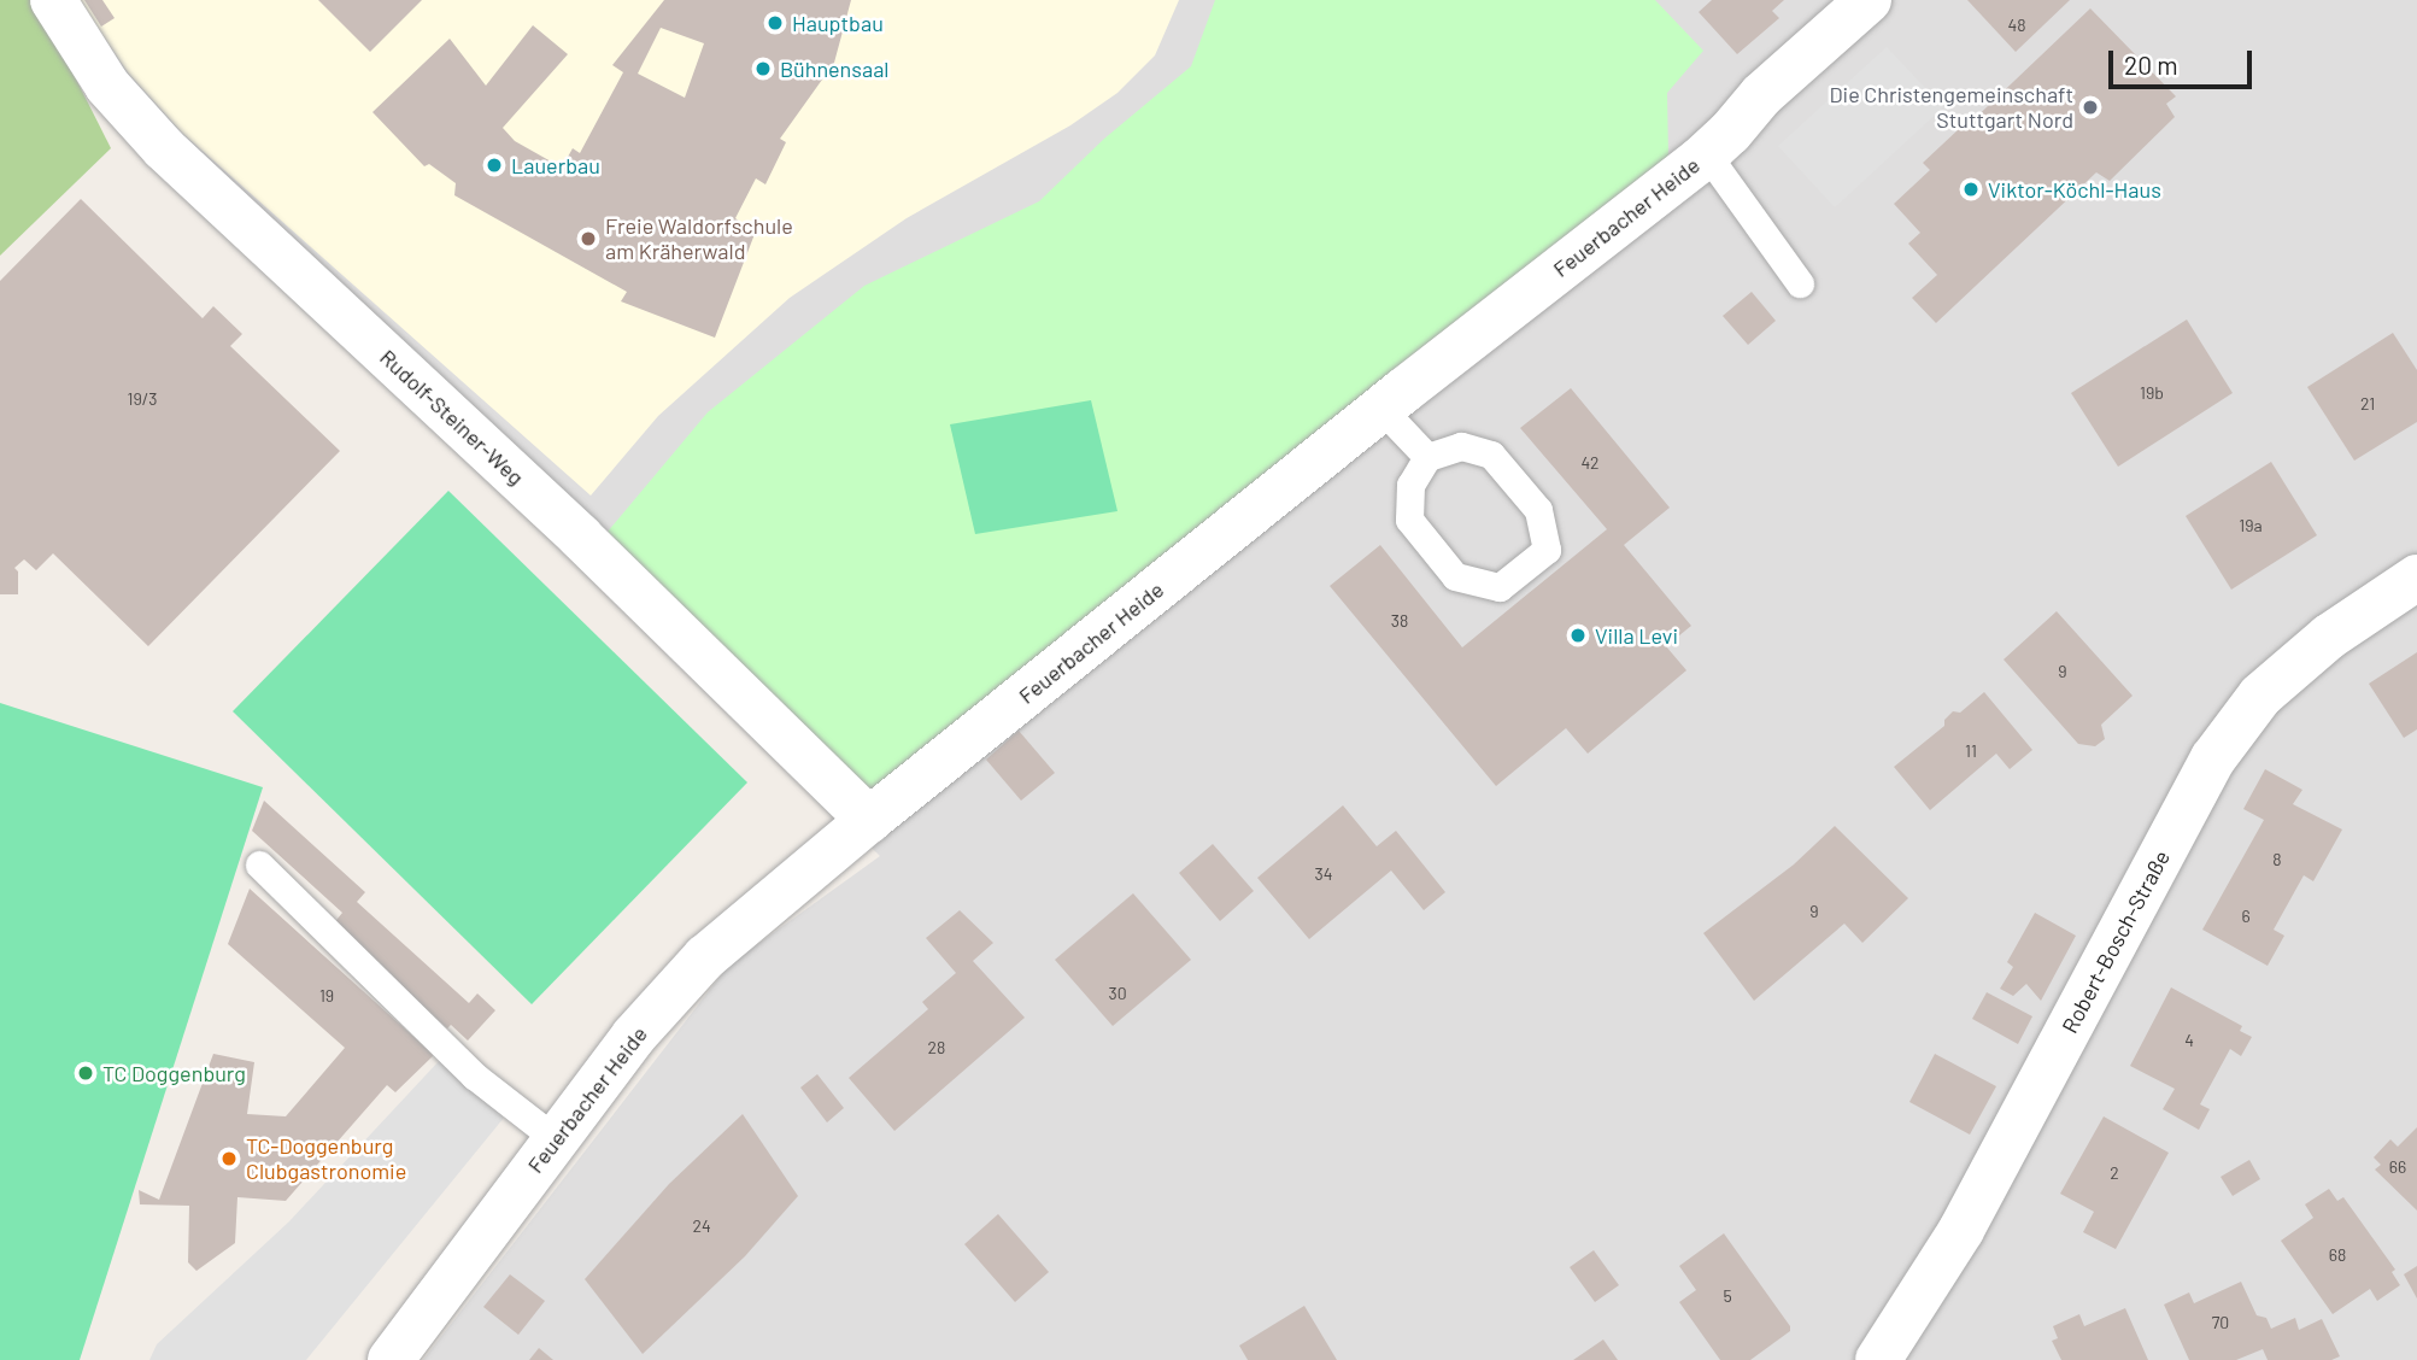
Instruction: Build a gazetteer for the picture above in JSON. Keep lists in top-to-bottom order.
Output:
{
  "streets": {
    "street": ["Feuerbacher Heide", "Rudolf-Steiner-Weg", "Robert-Bosch-Straße"]
  },
  "crossings": [
    ["Feuerbacher Heide", "Rudolf-Steiner-Weg"]
  ],
  "places": [
    "Hauptbau",
    "Bühnensaal",
    "Die Christengemeinschaft Stuttgart Nord",
    "Lauerbau",
    "Viktor-Köchl-Haus",
    "Freie Waldorfschule am Kräherwald",
    "Villa Levi",
    "TC Doggenburg",
    "TC-Doggenburg Clubgastronomie"
  ],
  "house_numbers": [
    "48",
    "19b",
    "19/3",
    "21",
    "42",
    "19a",
    "38",
    "9",
    "11",
    "8",
    "34",
    "9",
    "6",
    "30",
    "19",
    "4",
    "28",
    "66",
    "2",
    "24",
    "68",
    "5",
    "70"
  ],
  "scale_bar": "20 m"
}
